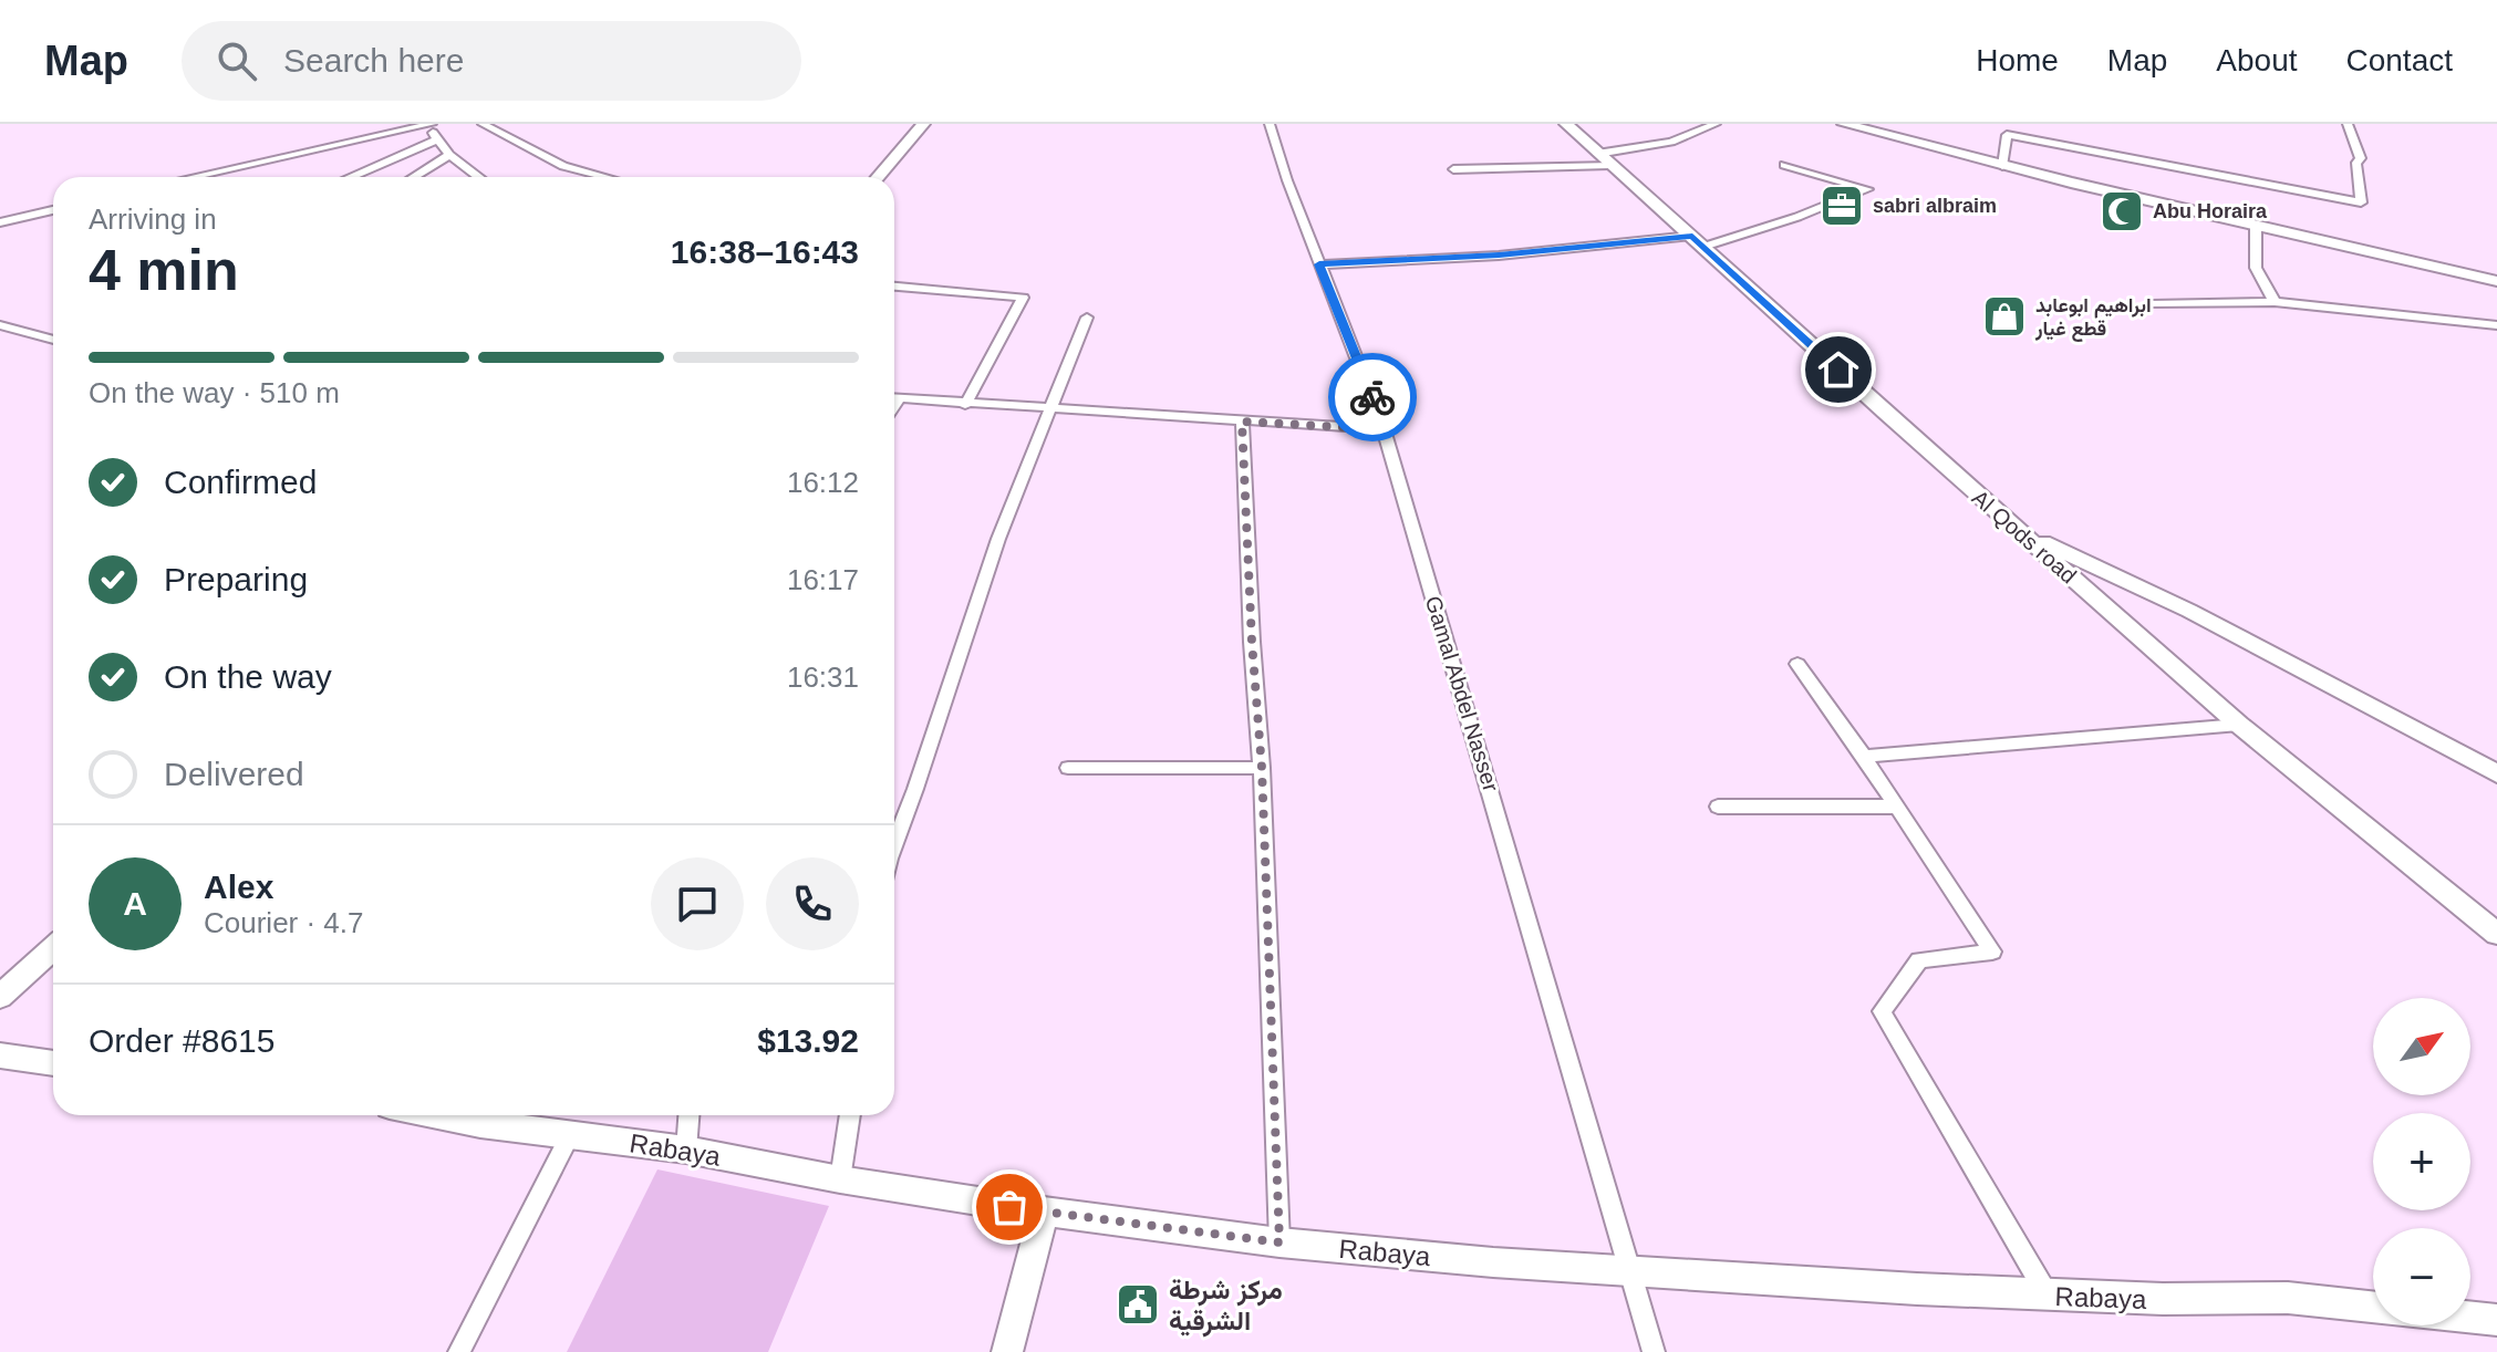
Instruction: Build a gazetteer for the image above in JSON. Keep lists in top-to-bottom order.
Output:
{
  "streets": {
    "street": ["Al Qods road", "Gamal Abdel Nasser", "Rabaya"]
  },
  "crossings": [
    ["Gamal Abdel Nasser", "Rabaya"]
  ],
  "places": {
    "office": ["sabri albraim"],
    "mosque": ["Abu Horaira"],
    "shop": ["ابراهيم ابوعابد قطع غيار"],
    "public building": ["مركز شرطة الشرقية"]
  },
  "north": "top right",
  "page": {
    "header": "Map",
    "search": "Search here",
    "nav": [
      "Home",
      "Map",
      "About",
      "Contact"
    ],
    "heading": ["4 min", "Arriving in", "16:38–16:43"],
    "panel": [
      "Alex",
      "Courier · 4.7",
      "Order #8615",
      "$13.92"
    ],
    "bar": "On the way · 510 m",
    "list": [
      ["Confirmed", "16:12"],
      ["Preparing", "16:17"],
      ["On the way", "16:31"],
      "Delivered"
    ],
    "round": "A",
    "map_buttons": ["+", "−"]
  }
}
